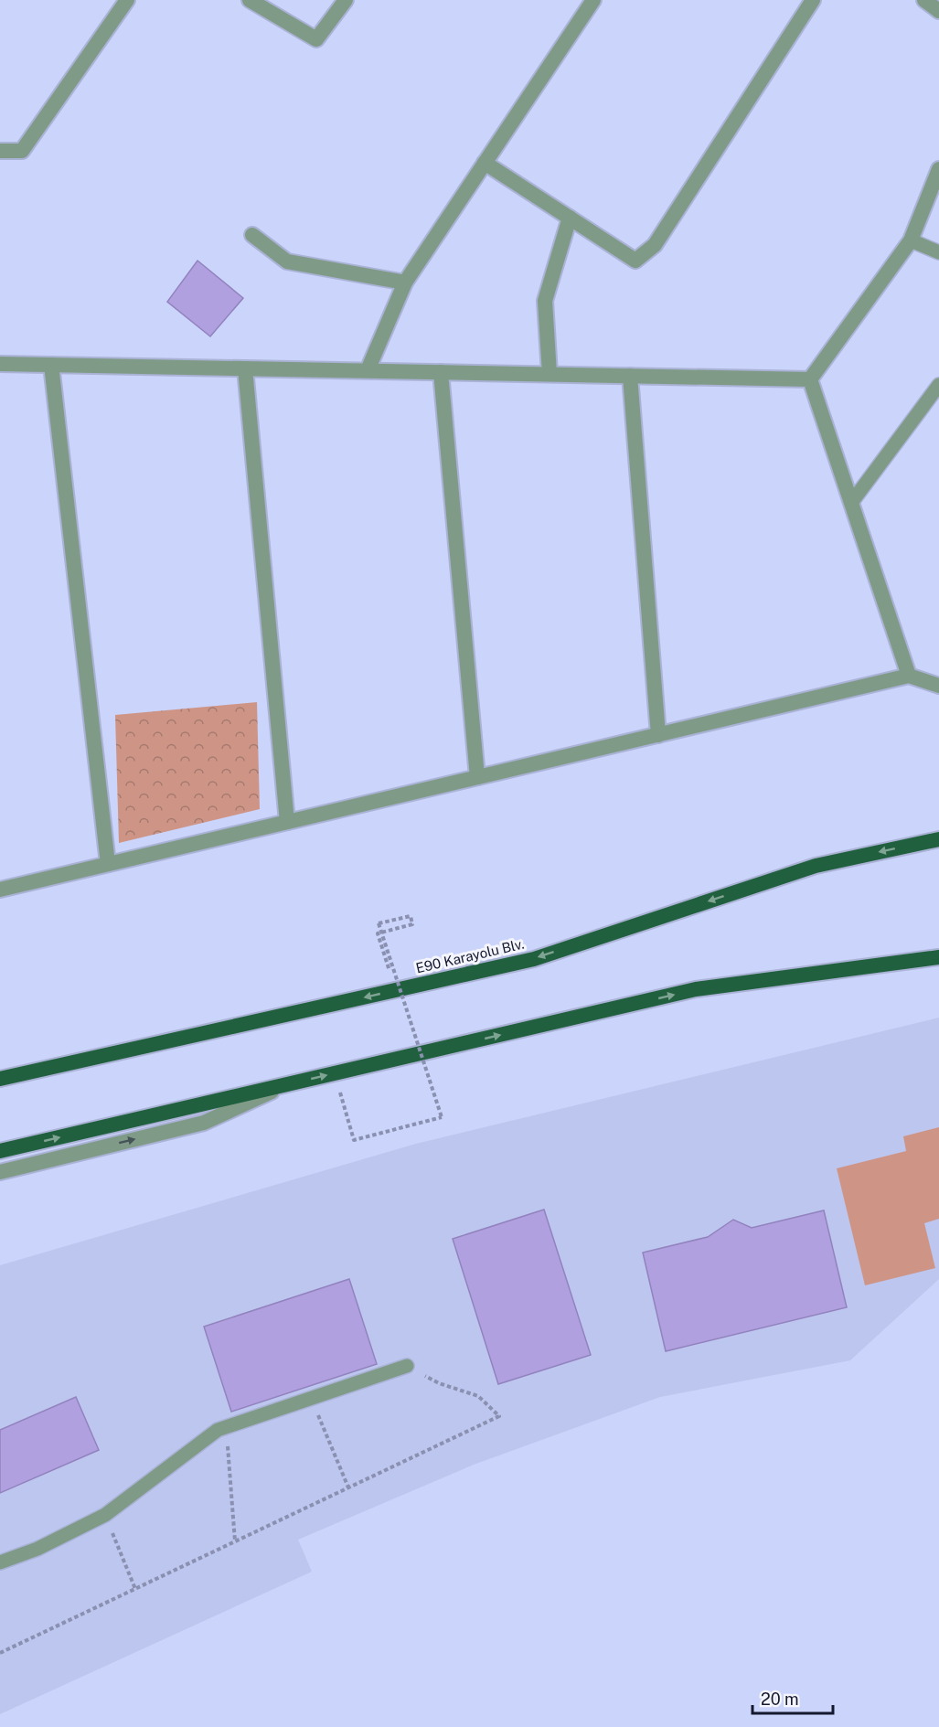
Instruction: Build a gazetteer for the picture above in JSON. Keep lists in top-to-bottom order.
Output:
{
  "streets": {
    "highway": ["E90 Karayolu Blv."]
  },
  "scale_bar": "20 m"
}
